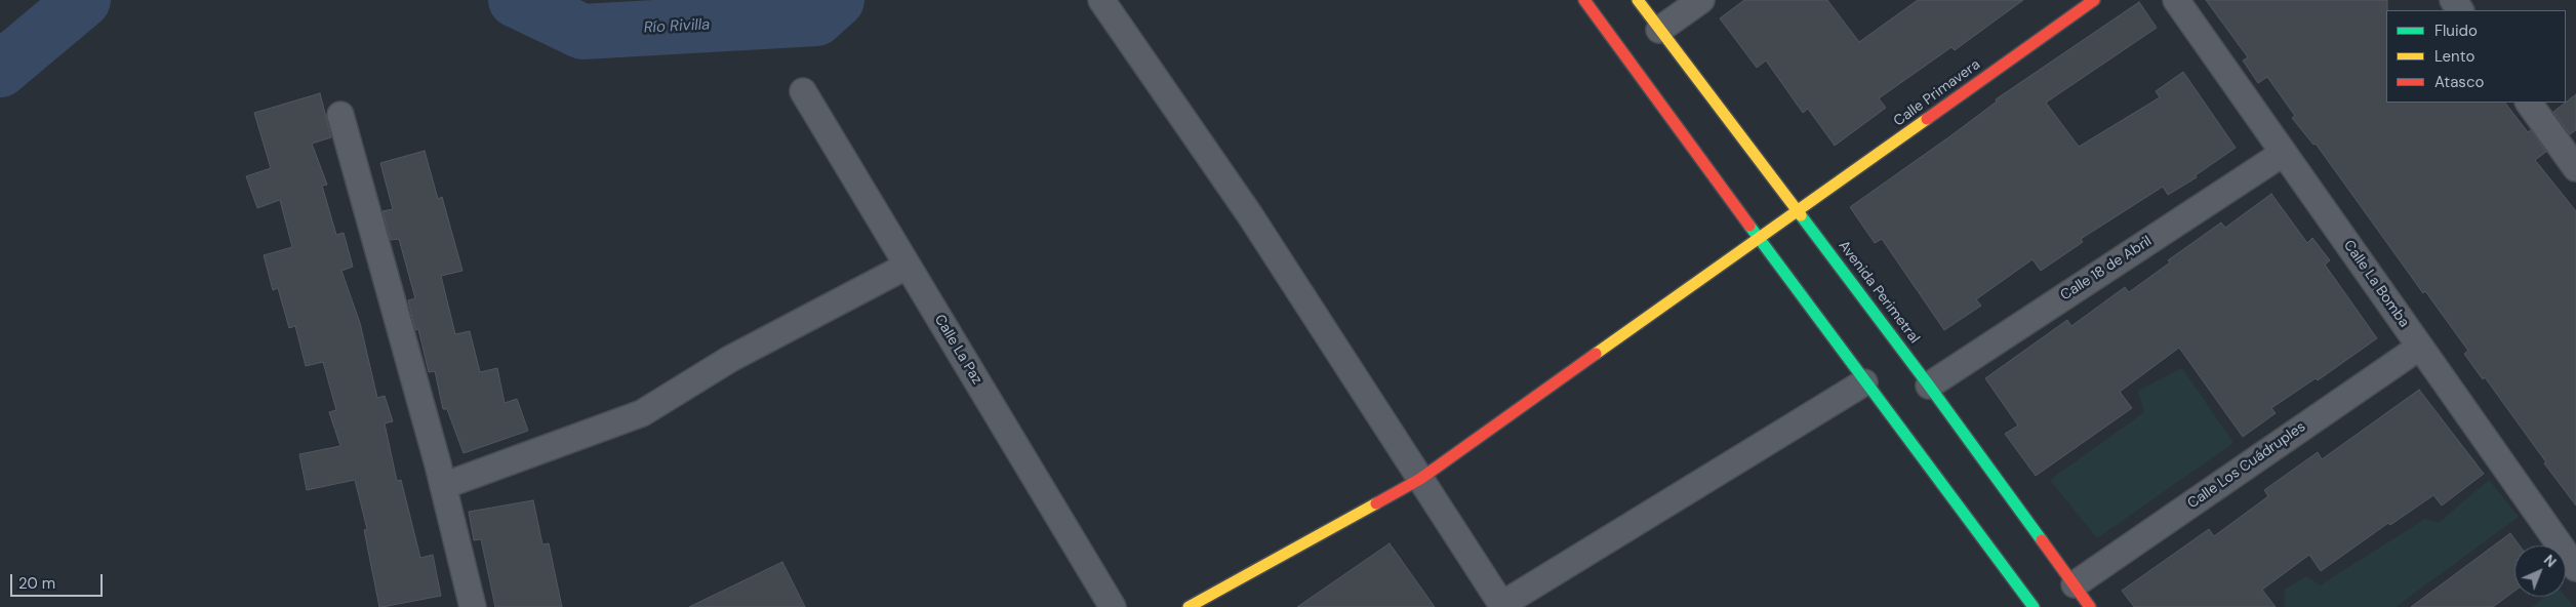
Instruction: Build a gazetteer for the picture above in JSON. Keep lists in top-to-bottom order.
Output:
{
  "streets": {
    "main road": ["Calle Primavera", "Avenida Perimetral"],
    "street": [
      "Calle 18 de Abril",
      "Calle La Bomba",
      "Calle La Paz",
      "Calle Los Cuádruples"
    ]
  },
  "crossings": [
    ["Calle Primavera", "Avenida Perimetral"],
    ["Calle 18 de Abril", "Calle La Bomba"],
    ["Calle 18 de Abril", "Avenida Perimetral"],
    ["Calle La Bomba", "Calle Los Cuádruples"],
    ["Avenida Perimetral", "Calle Los Cuádruples"]
  ],
  "water": ["Río Rivilla"],
  "legend": ["Fluido", "Lento", "Atasco"],
  "scale_bar": "20 m",
  "north": "top right"
}
